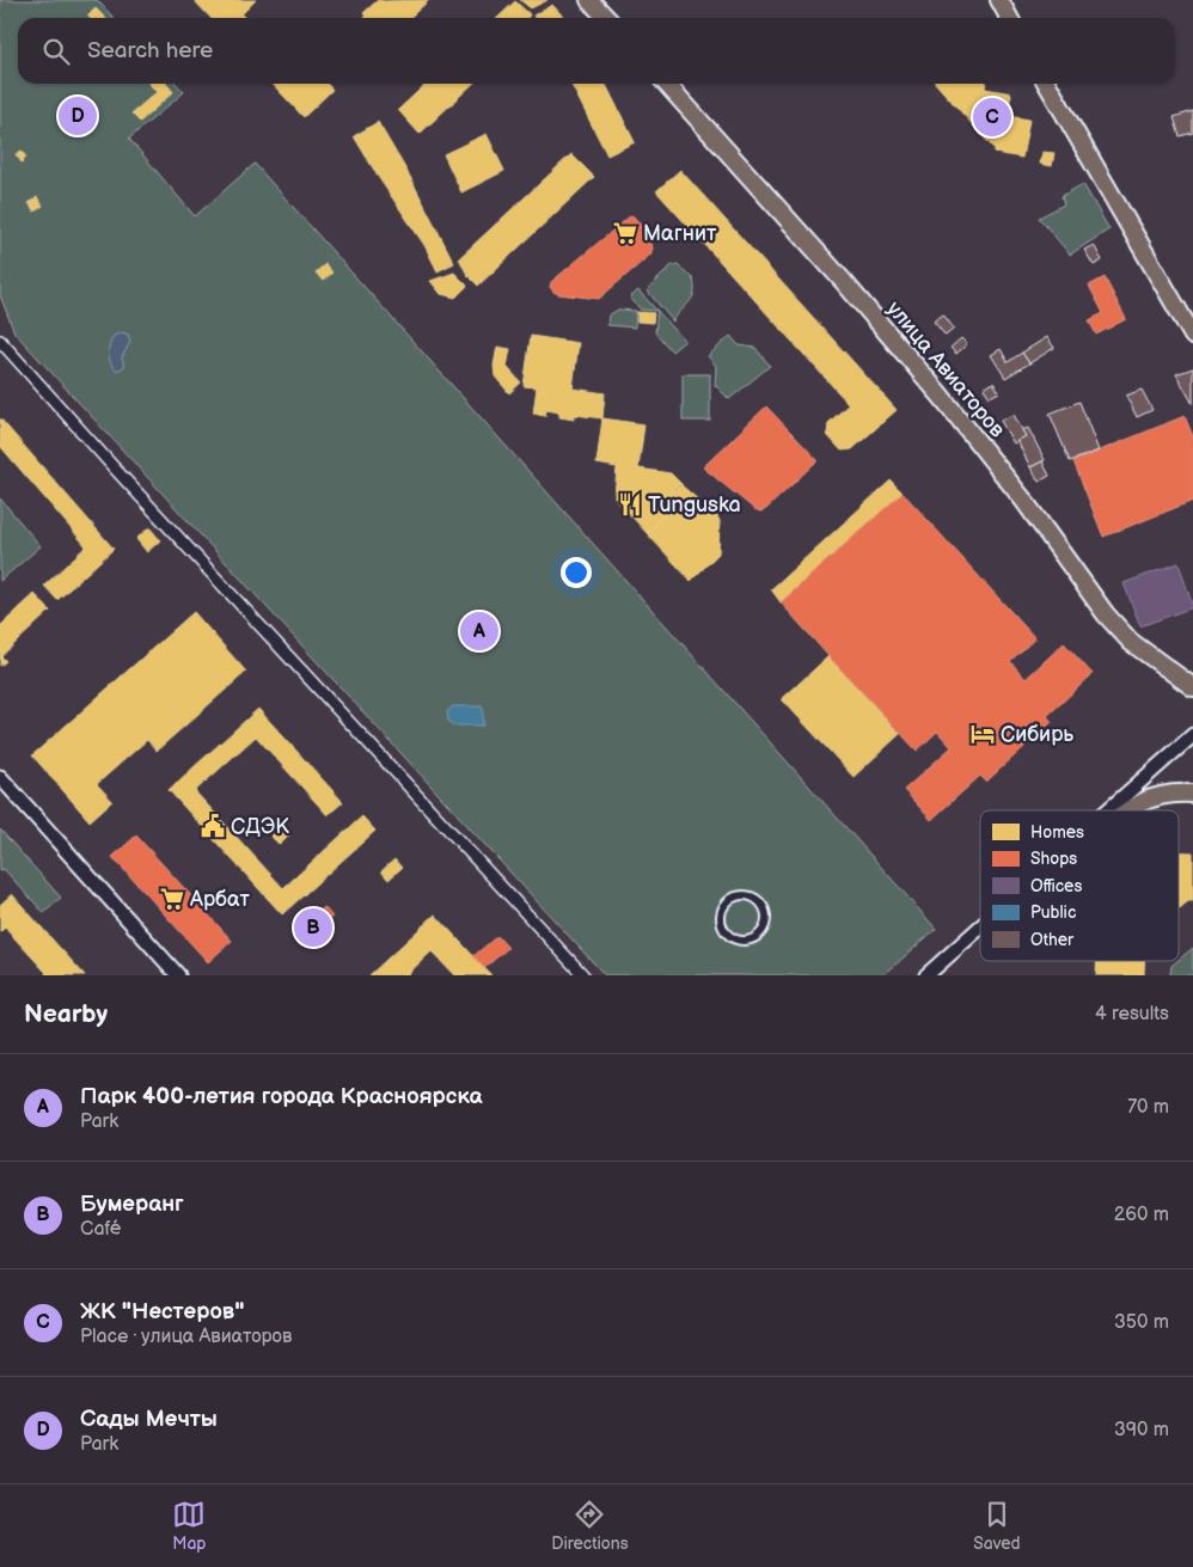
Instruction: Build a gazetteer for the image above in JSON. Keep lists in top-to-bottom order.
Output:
{
  "streets": {
    "main road": ["улица Авиаторов"]
  },
  "places": {
    "supermarket": ["Магнит", "Арбат"],
    "restaurant": ["Tunguska"],
    "hotel": ["Сибирь"],
    "public building": ["СДЭК"]
  },
  "legend": [
    "Homes",
    "Shops",
    "Offices",
    "Public",
    "Other"
  ],
  "page": {
    "search": "Search here",
    "pins": [
      "D",
      "C",
      "A",
      "B"
    ],
    "heading": ["Nearby", "4 results"],
    "list": [
      {
        "mark": "A",
        "name": "Парк 400-летия города Красноярска",
        "note": "Park",
        "value": "70 m"
      },
      {
        "mark": "B",
        "name": "Бумеранг",
        "note": "Café",
        "value": "260 m"
      },
      {
        "mark": "C",
        "name": "ЖК \"Нестеров\"",
        "note": "Place · улица Авиаторов",
        "value": "350 m"
      },
      {
        "mark": "D",
        "name": "Сады Мечты",
        "note": "Park",
        "value": "390 m"
      }
    ],
    "nav": ["Map", "Directions", "Saved"]
  }
}
